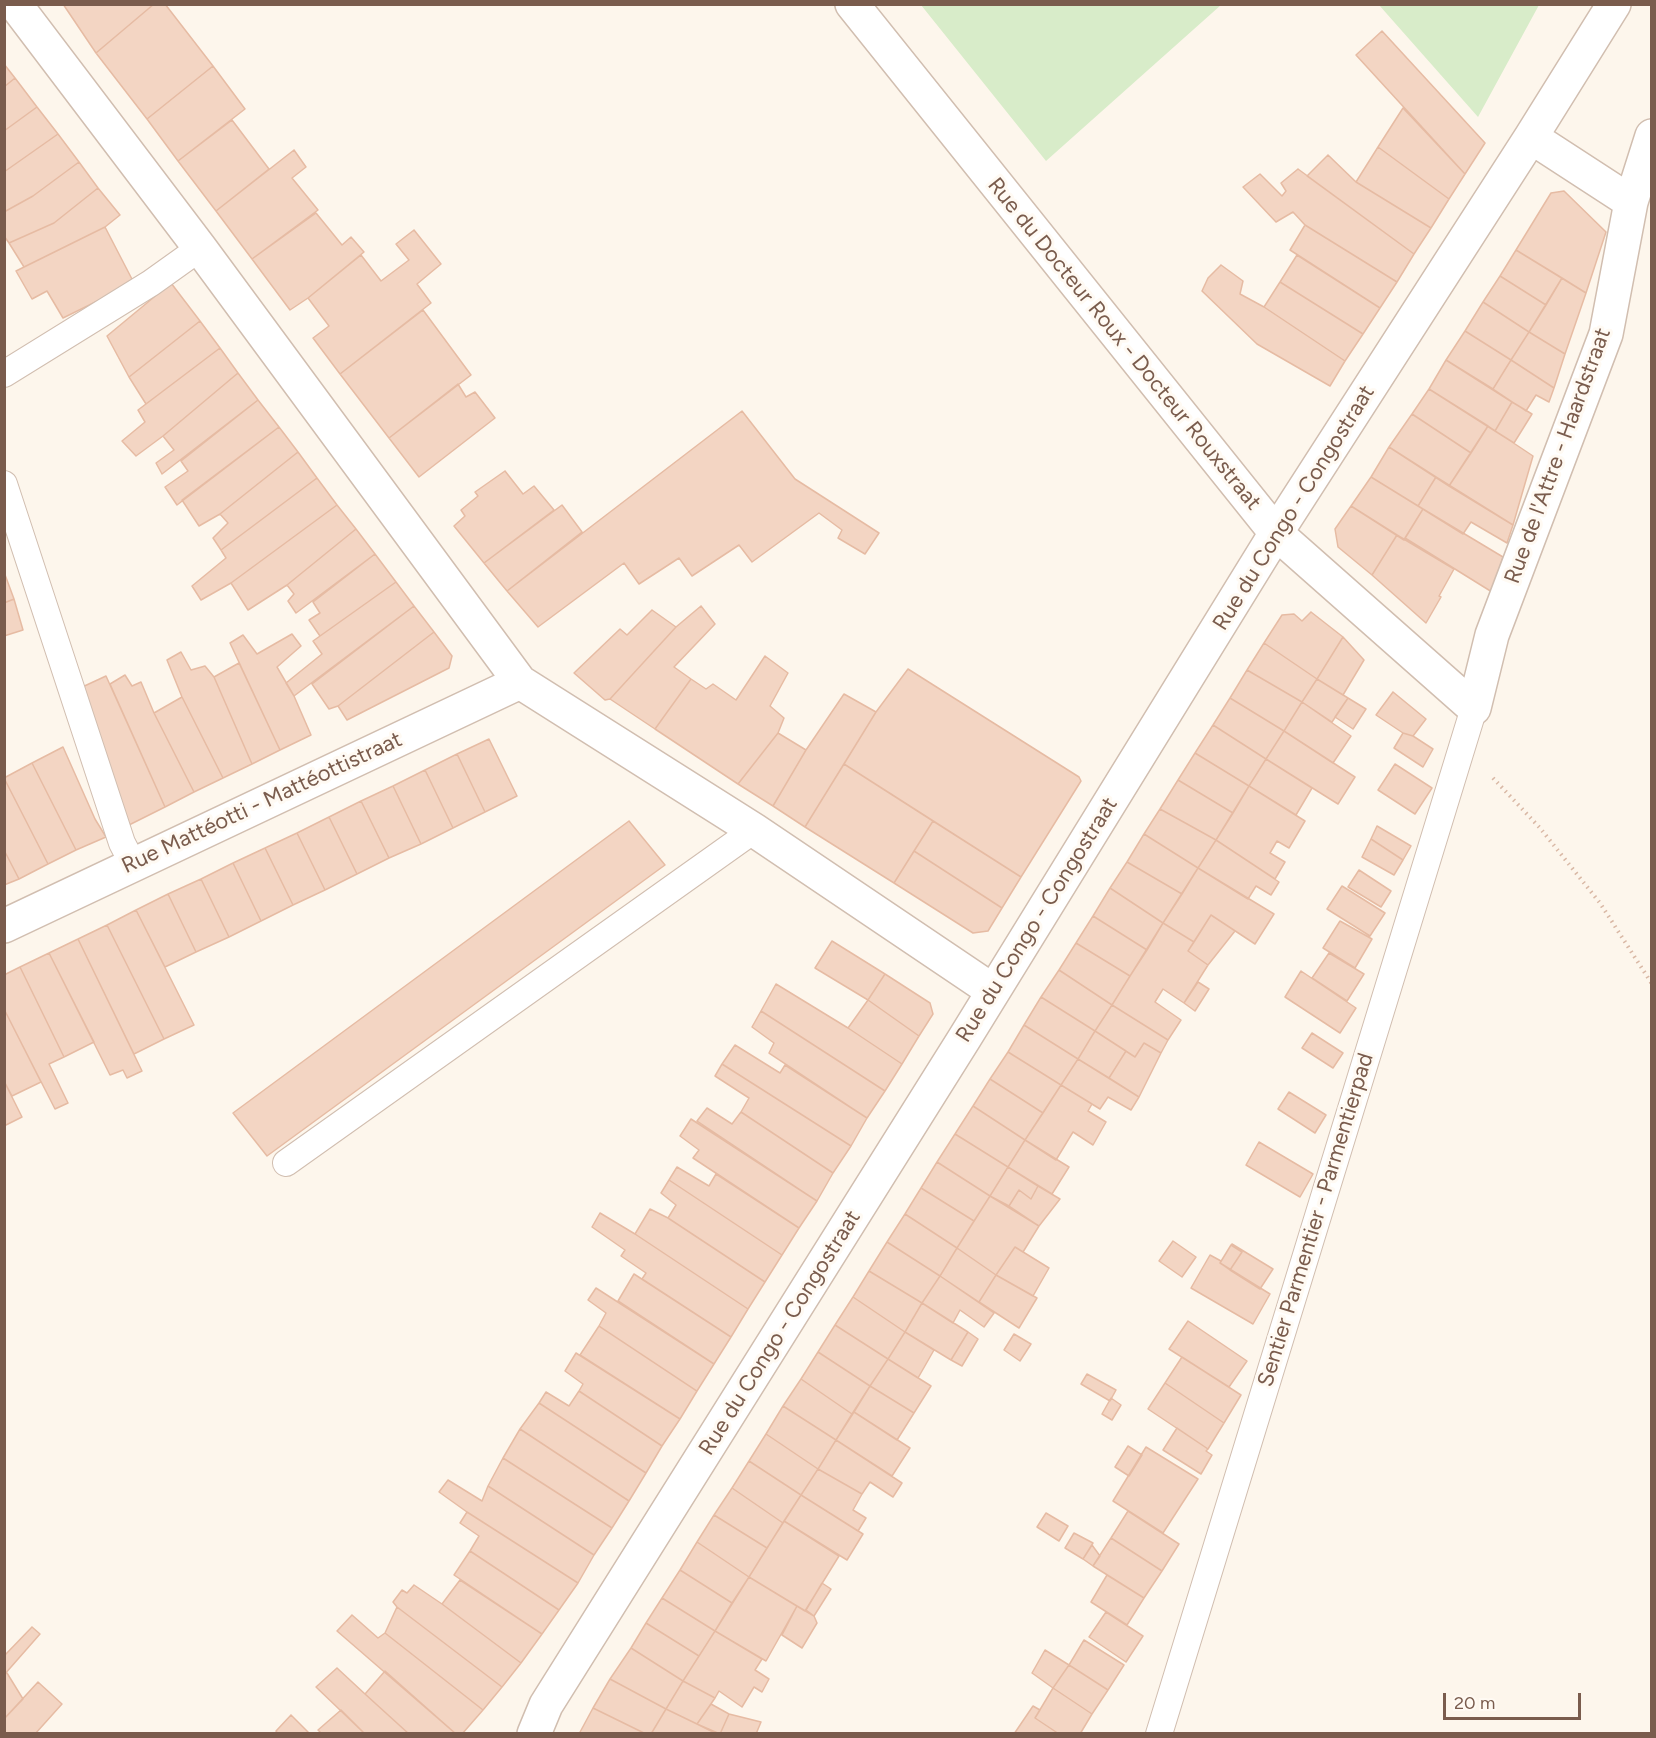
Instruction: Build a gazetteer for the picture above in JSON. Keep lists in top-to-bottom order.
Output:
{
  "streets": {
    "street": [
      "Rue du Docteur Roux - Docteur Rouxstraat",
      "Rue de l'Attre - Haardstraat",
      "Rue du Congo - Congostraat",
      "Rue Mattéotti - Mattéottistraat"
    ],
    "lane": ["Sentier Parmentier - Parmentierpad"]
  },
  "crossings": [
    ["Rue du Docteur Roux - Docteur Rouxstraat", "Rue de l'Attre - Haardstraat"],
    ["Rue du Docteur Roux - Docteur Rouxstraat", "Rue du Congo - Congostraat"],
    ["Rue du Docteur Roux - Docteur Rouxstraat", "Sentier Parmentier - Parmentierpad"],
    ["Rue de l'Attre - Haardstraat", "Sentier Parmentier - Parmentierpad"]
  ],
  "scale_bar": "20 m"
}
